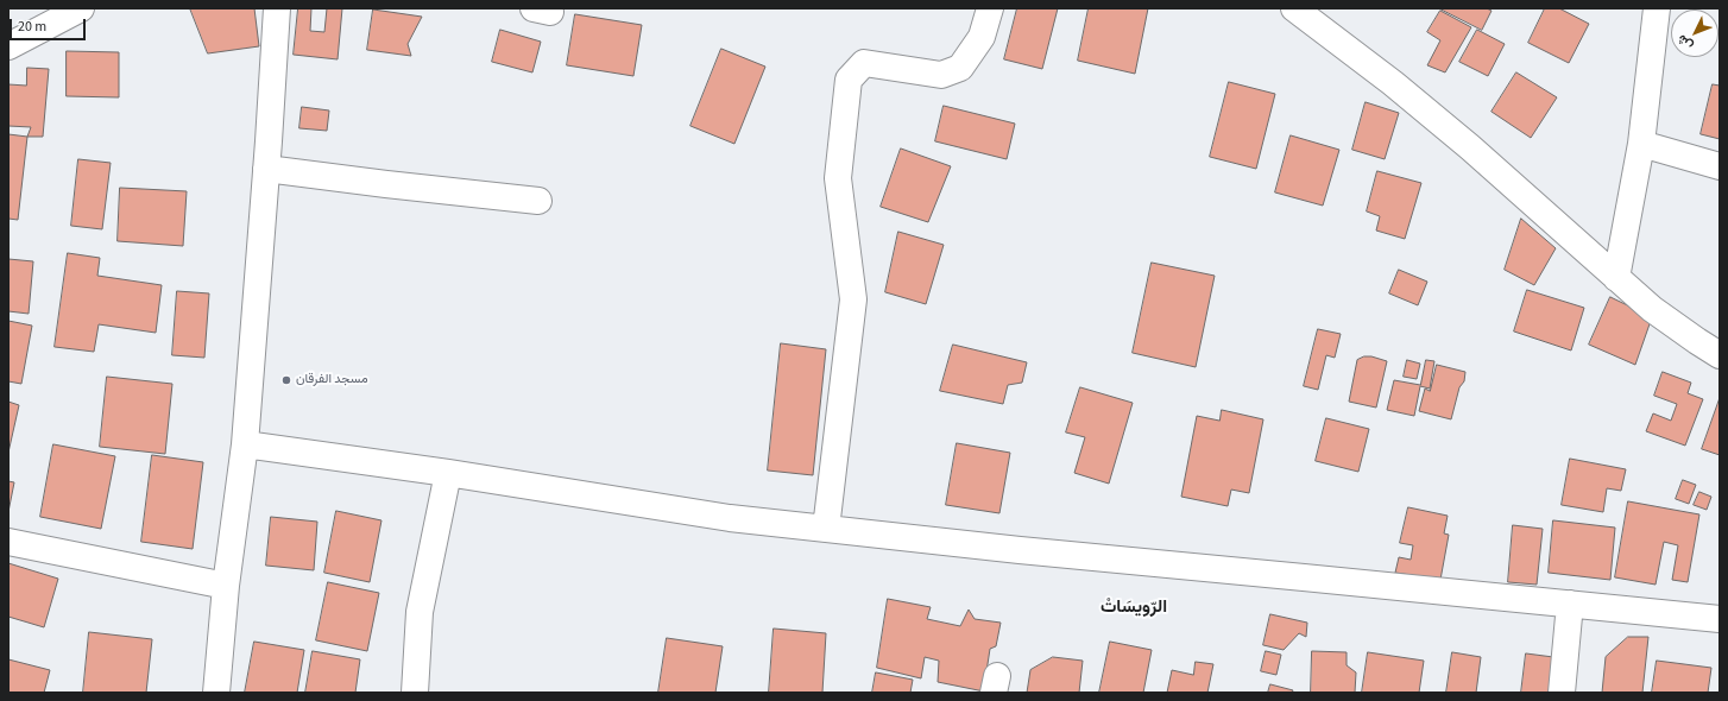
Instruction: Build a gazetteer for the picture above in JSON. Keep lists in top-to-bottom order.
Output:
{
  "districts": ["الرّويسَاتْ"],
  "places": ["مسجد الفرقان"],
  "scale_bar": "20 m",
  "north": "bottom left"
}
